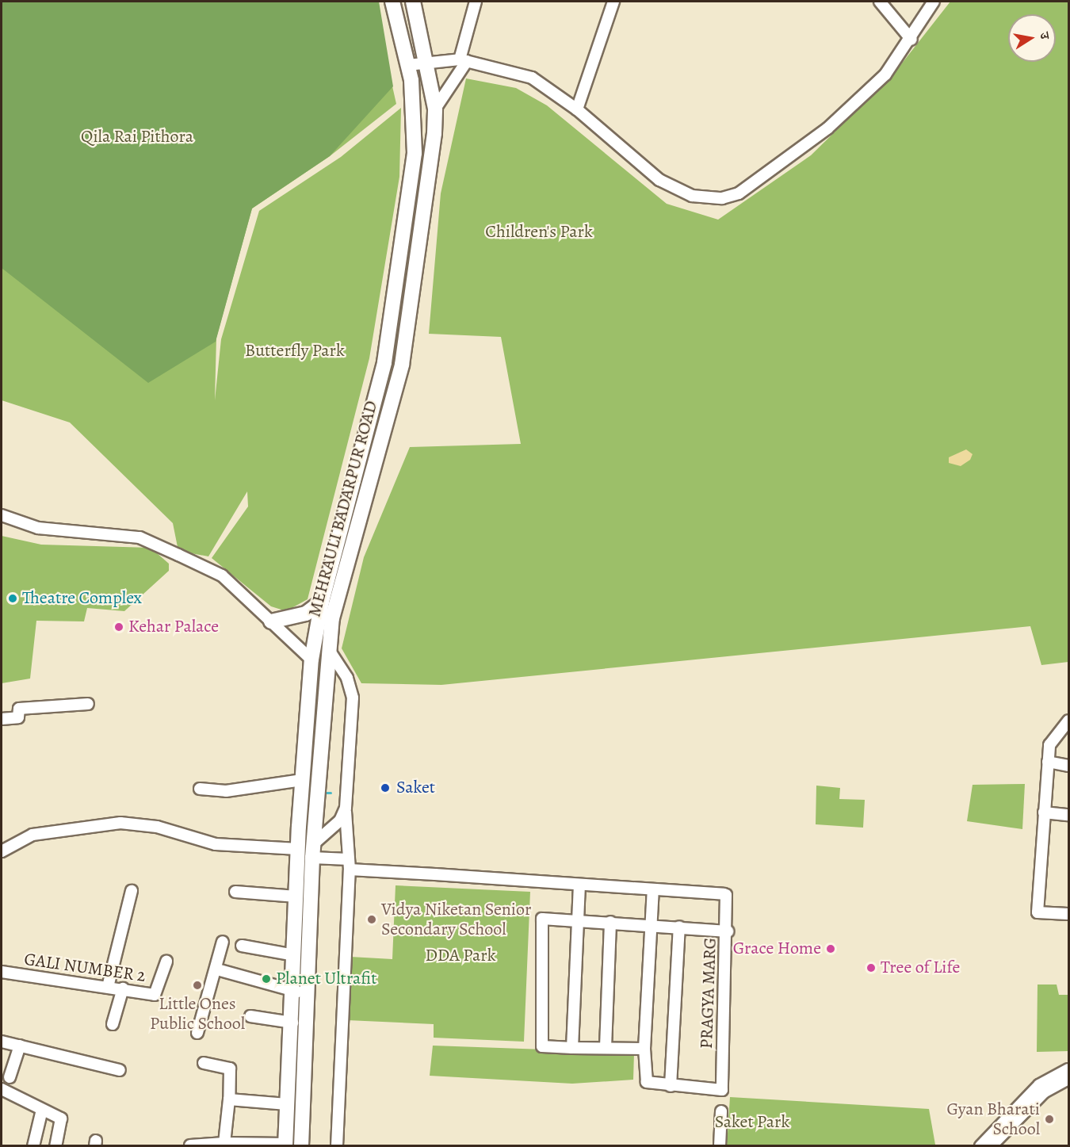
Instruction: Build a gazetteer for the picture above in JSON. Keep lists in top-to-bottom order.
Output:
{
  "streets": {
    "main road": ["MEHRAULI BADARPUR ROAD"],
    "street": ["GALI NUMBER 2", "PRAGYA MARG"]
  },
  "parks": [
    "Qila Rai Pithora",
    "Children's Park",
    "Butterfly Park",
    "DDA Park",
    "Saket Park"
  ],
  "places": [
    "Theatre Complex",
    "Kehar Palace",
    "Saket",
    "Vidya Niketan Senior Secondary School",
    "Grace Home",
    "Tree of Life",
    "Planet Ultrafit",
    "Little Ones Public School",
    "Gyan Bharati School"
  ],
  "north": "right"
}
